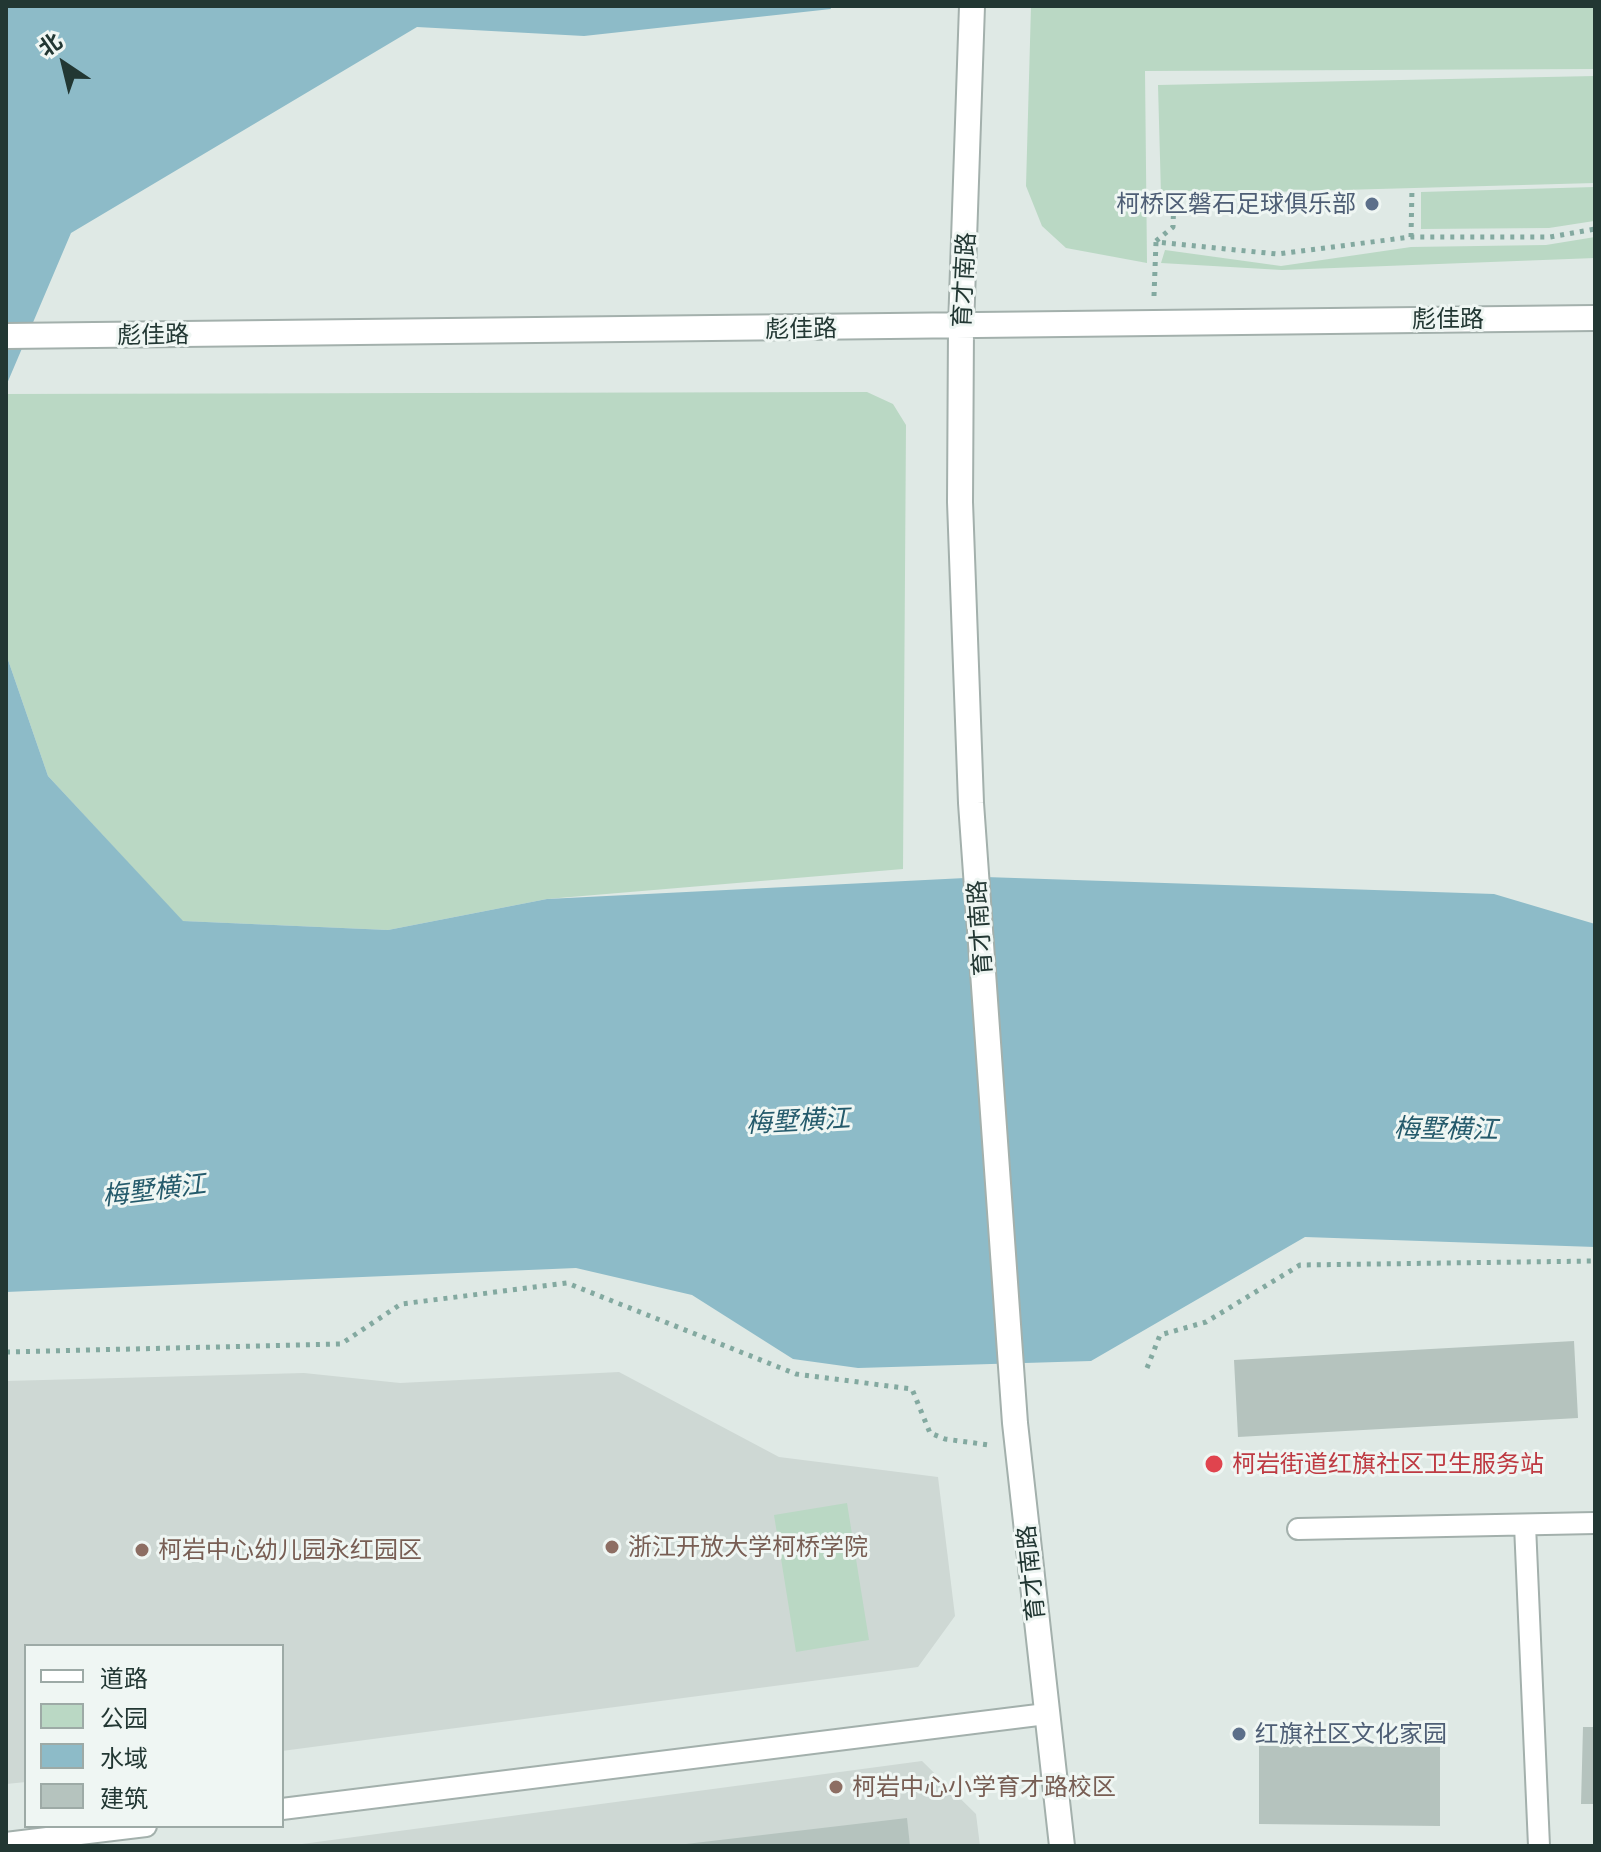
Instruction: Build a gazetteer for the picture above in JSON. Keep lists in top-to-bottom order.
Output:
{
  "streets": {
    "street": ["育才南路", "彪佳路"]
  },
  "crossings": [
    ["育才南路", "彪佳路"]
  ],
  "water": ["梅墅横江"],
  "places": [
    "柯桥区磐石足球俱乐部",
    "柯岩街道红旗社区卫生服务站",
    "浙江开放大学柯桥学院",
    "柯岩中心幼儿园永红园区",
    "红旗社区文化家园",
    "柯岩中心小学育才路校区"
  ],
  "legend": [
    "道路",
    "公园",
    "水域",
    "建筑"
  ],
  "north": "top left"
}
